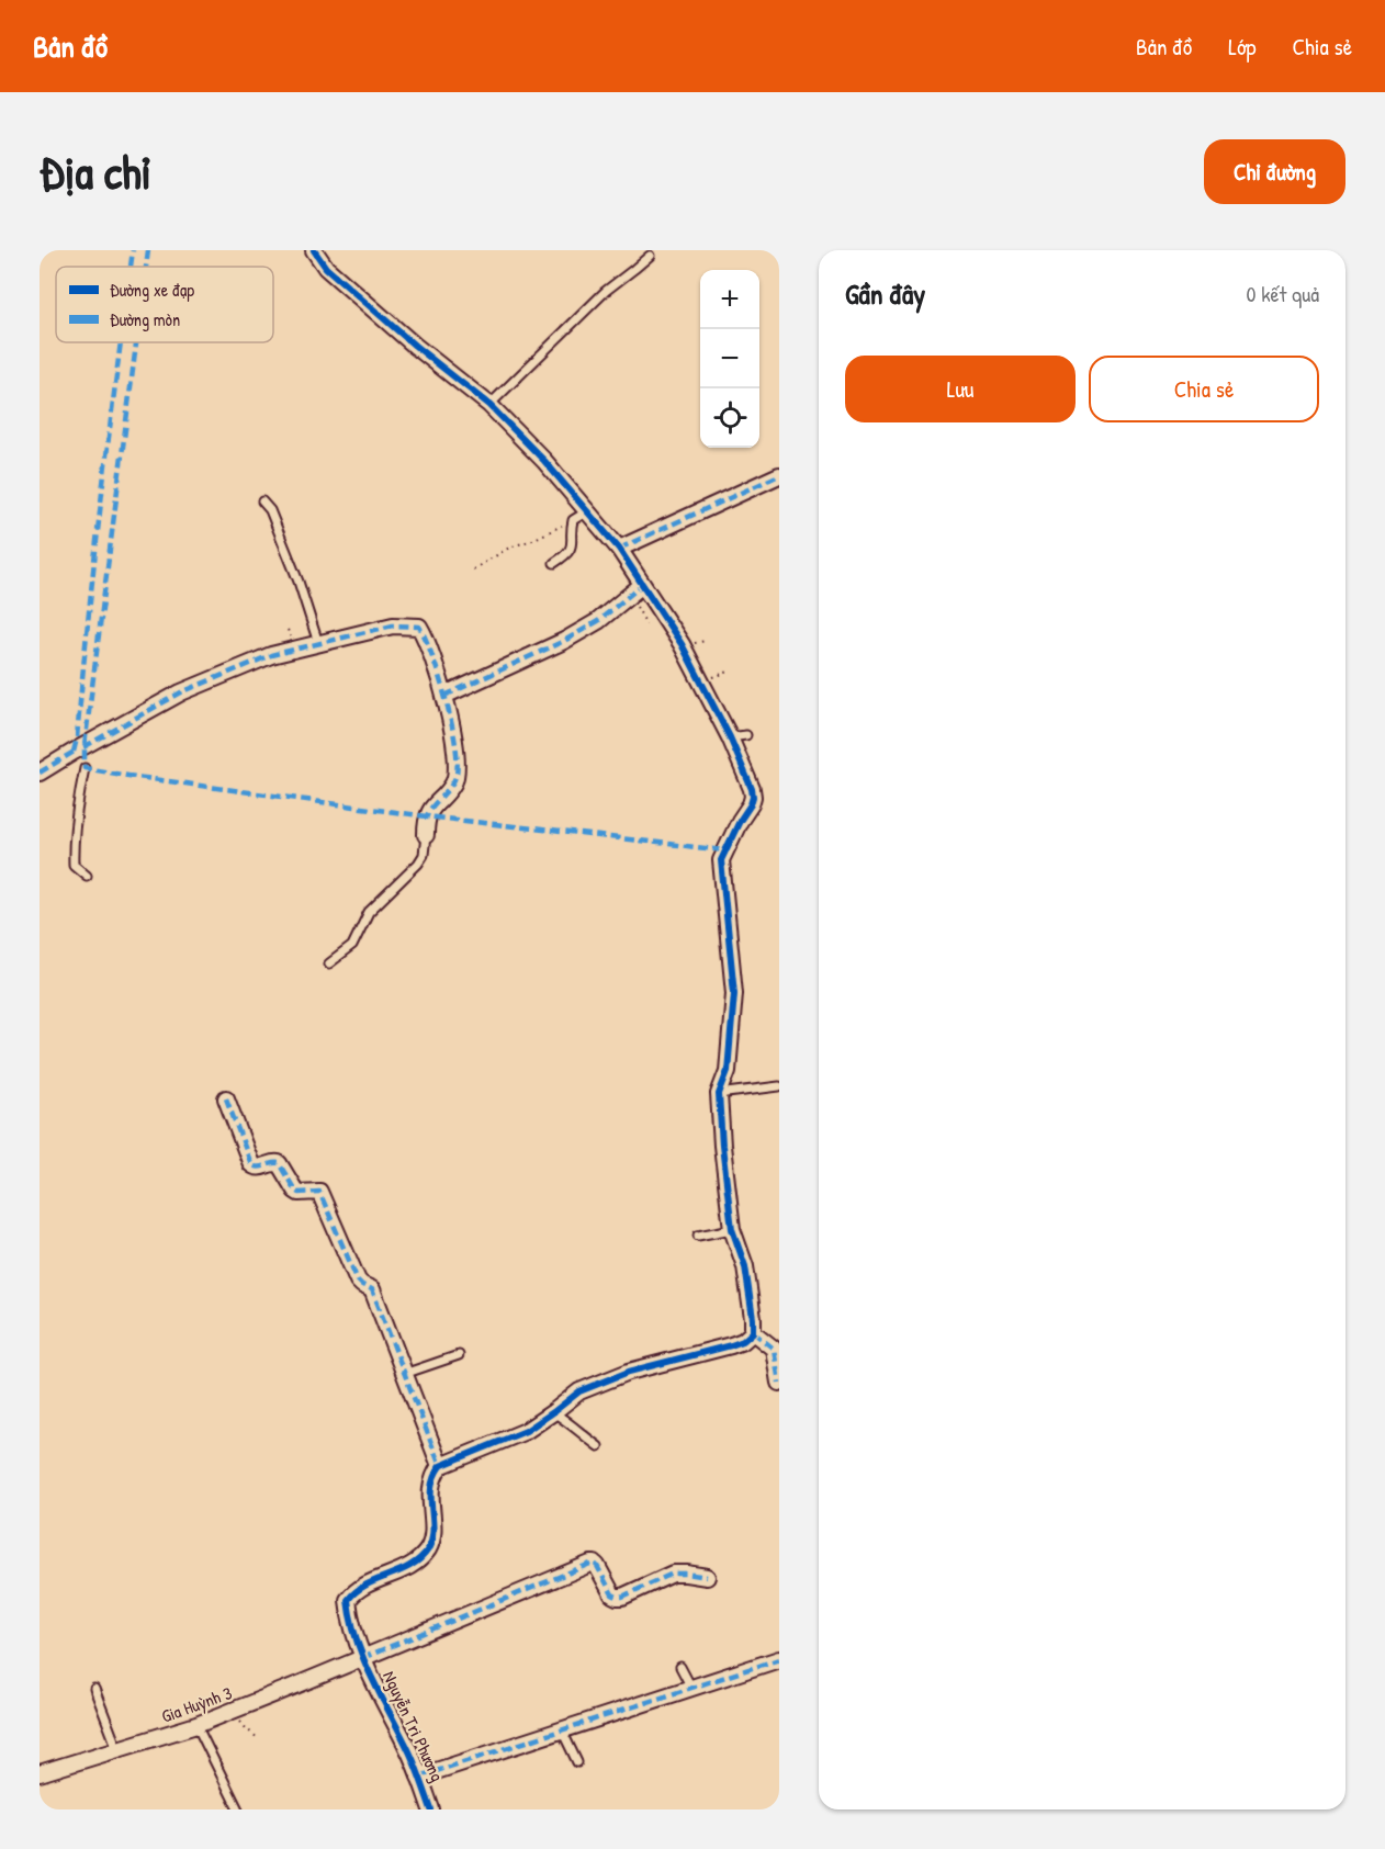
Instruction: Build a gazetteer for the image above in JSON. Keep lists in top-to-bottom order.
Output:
{
  "streets": {
    "street": ["Gia Huỳnh 3", "Nguyễn Tri Phương"]
  },
  "crossings": [
    ["Gia Huỳnh 3", "Nguyễn Tri Phương"]
  ],
  "legend": ["Đường xe đạp", "Đường mòn"],
  "page": {
    "header": "Bản đồ",
    "nav": ["Bản đồ", "Lớp", "Chia sẻ"],
    "buttons": [
      "Chỉ đường",
      ["Lưu", "Chia sẻ"]
    ],
    "title": "Địa chỉ",
    "heading": ["Gần đây", "0 kết quả"],
    "map_buttons": ["+", "−"]
  }
}
